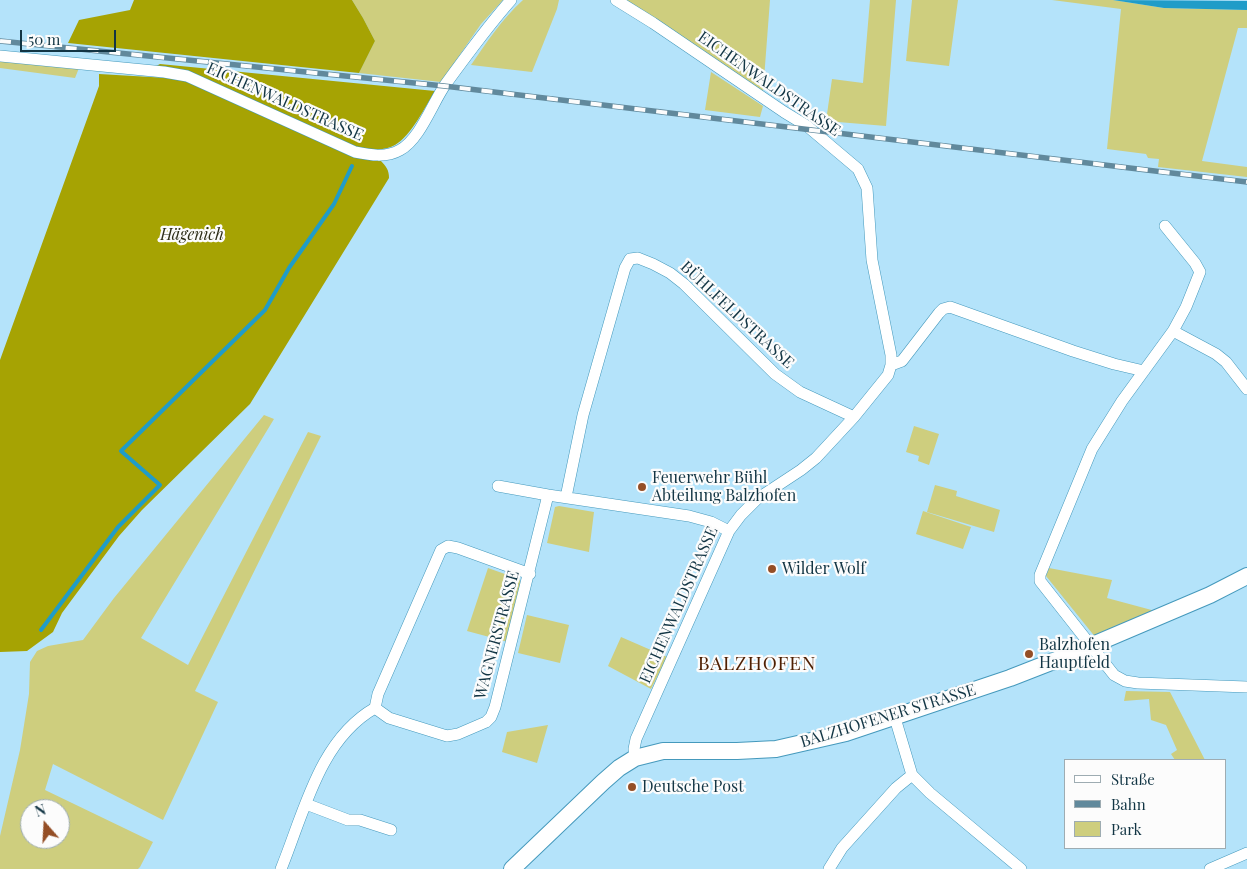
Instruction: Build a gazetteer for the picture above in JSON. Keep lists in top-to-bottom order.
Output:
{
  "streets": {
    "street": [
      "EICHENWALDSTRASSE",
      "BÜHLFELDSTRASSE",
      "WAGNERSTRASSE",
      "BALZHOFENER STRASSE"
    ]
  },
  "crossings": [
    ["EICHENWALDSTRASSE", "BÜHLFELDSTRASSE"],
    ["EICHENWALDSTRASSE", "BALZHOFENER STRASSE"]
  ],
  "districts": ["BALZHOFEN"],
  "parks": ["Hägenich"],
  "places": [
    "Feuerwehr Bühl Abteilung Balzhofen",
    "Wilder Wolf",
    "Balzhofen Hauptfeld",
    "Deutsche Post"
  ],
  "legend": ["Straße", "Bahn", "Park"],
  "scale_bar": "50 m",
  "north": "top"
}
